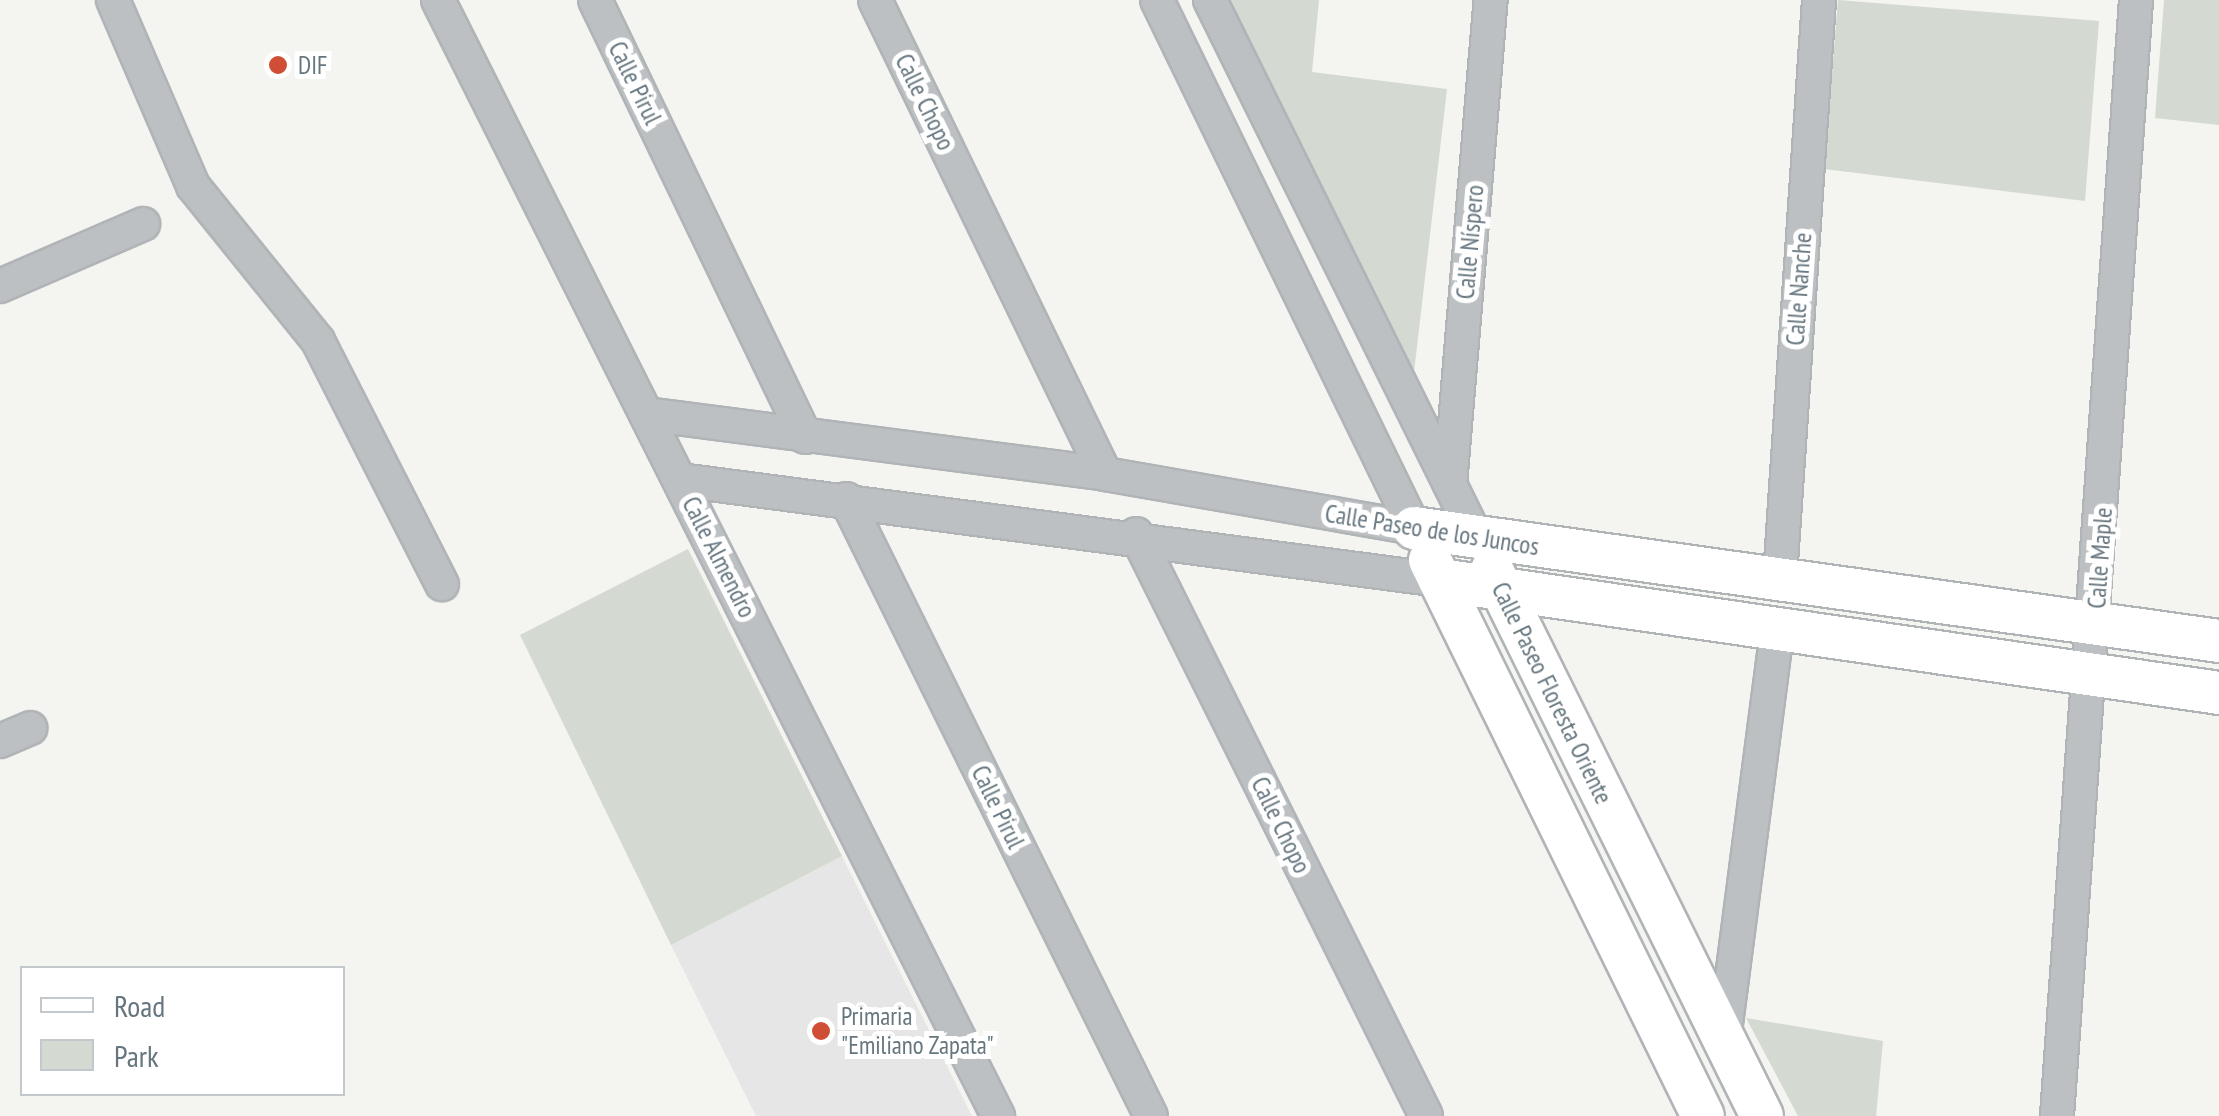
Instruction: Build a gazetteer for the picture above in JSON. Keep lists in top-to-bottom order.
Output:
{
  "streets": {
    "main road": ["Calle Paseo de los Juncos", "Calle Paseo Floresta Oriente"],
    "street": [
      "Calle Pirul",
      "Calle Chopo",
      "Calle Níspero",
      "Calle Nanche",
      "Calle Almendro",
      "Calle Maple"
    ]
  },
  "crossings": [
    ["Calle Pirul", "Calle Paseo de los Juncos"],
    ["Calle Chopo", "Calle Paseo de los Juncos"],
    ["Calle Níspero", "Calle Paseo Floresta Oriente"],
    ["Calle Nanche", "Calle Paseo de los Juncos"],
    ["Calle Paseo de los Juncos", "Calle Almendro"],
    ["Calle Paseo de los Juncos", "Calle Maple"],
    ["Calle Paseo de los Juncos", "Calle Paseo Floresta Oriente"]
  ],
  "places": ["DIF", "Primaria \"Emiliano Zapata\""],
  "legend": ["Road", "Park"]
}
